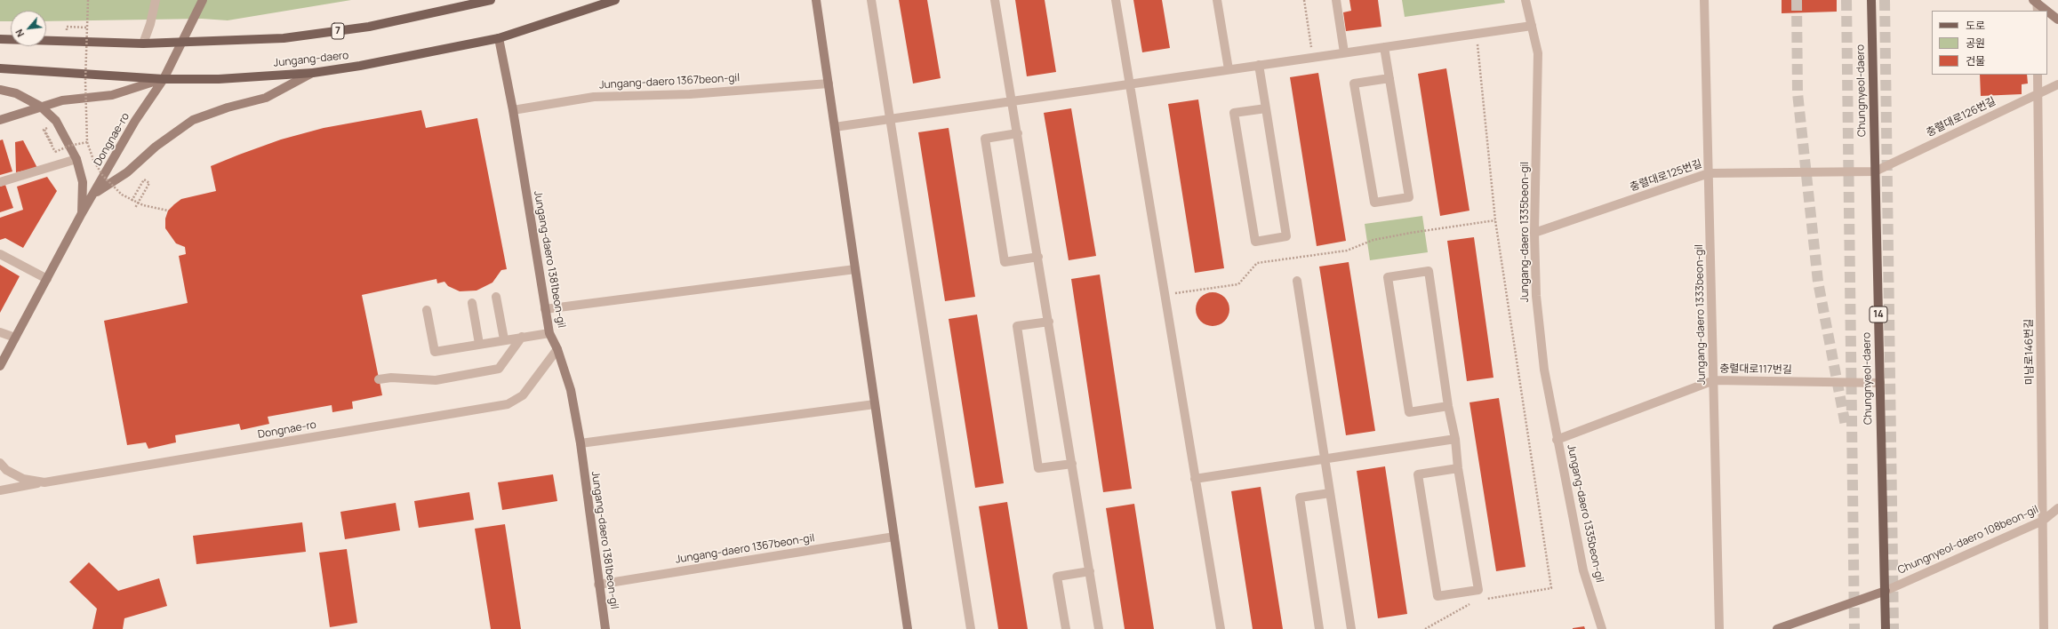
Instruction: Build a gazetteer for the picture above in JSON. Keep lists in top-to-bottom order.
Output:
{
  "streets": {
    "main road": [
      "7",
      "Jungang-daero",
      "Chungnyeol-daero",
      "14"
    ],
    "street": [
      "Jungang-daero 1367beon-gil",
      "충렬대로126번길",
      "Dongnae-ro",
      "충렬대로125번길",
      "Jungang-daero 1335beon-gil",
      "Jungang-daero 1381beon-gil",
      "Jungang-daero 1333beon-gil",
      "미남로146번길",
      "충렬대로117번길",
      "Chungnyeol-daero 108beon-gil"
    ]
  },
  "crossings": [
    ["7", "Dongnae-ro"],
    ["Jungang-daero", "Dongnae-ro"],
    ["Jungang-daero", "Jungang-daero 1381beon-gil"],
    ["Jungang-daero 1367beon-gil", "Jungang-daero 1381beon-gil"],
    ["Chungnyeol-daero", "충렬대로126번길"],
    ["Chungnyeol-daero", "충렬대로125번길"],
    ["Chungnyeol-daero", "충렬대로117번길"],
    ["Chungnyeol-daero", "Chungnyeol-daero 108beon-gil"],
    ["충렬대로126번길", "충렬대로125번길"],
    ["충렬대로126번길", "미남로146번길"],
    ["Dongnae-ro", "Jungang-daero 1381beon-gil"],
    ["충렬대로125번길", "Jungang-daero 1335beon-gil"],
    ["충렬대로125번길", "Jungang-daero 1333beon-gil"],
    ["Jungang-daero 1335beon-gil", "충렬대로117번길"],
    ["Jungang-daero 1333beon-gil", "충렬대로117번길"],
    ["미남로146번길", "Chungnyeol-daero 108beon-gil"]
  ],
  "legend": ["도로", "공원", "건물"],
  "north": "bottom left"
}
